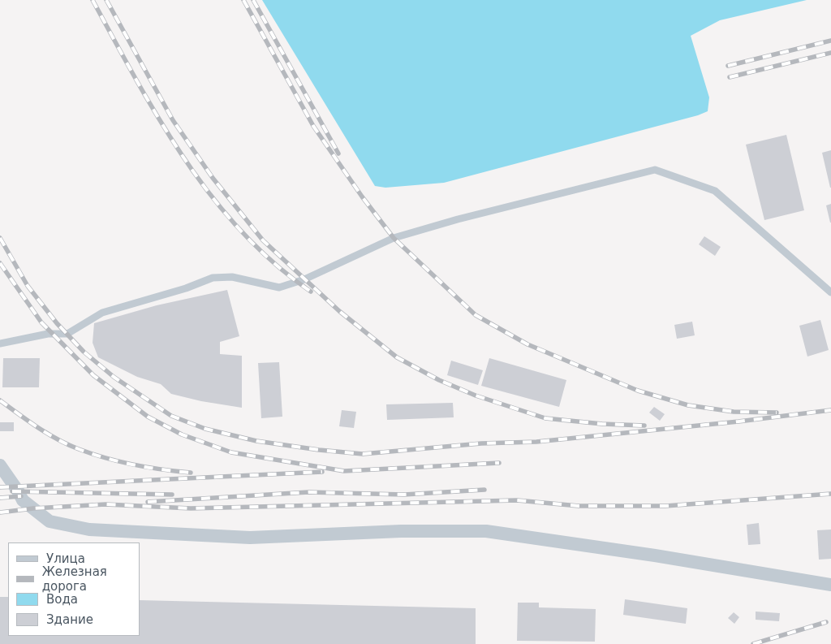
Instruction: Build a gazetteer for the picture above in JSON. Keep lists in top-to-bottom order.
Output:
{
  "legend": [
    "Улица",
    "Железная дорога",
    "Вода",
    "Здание"
  ]
}
